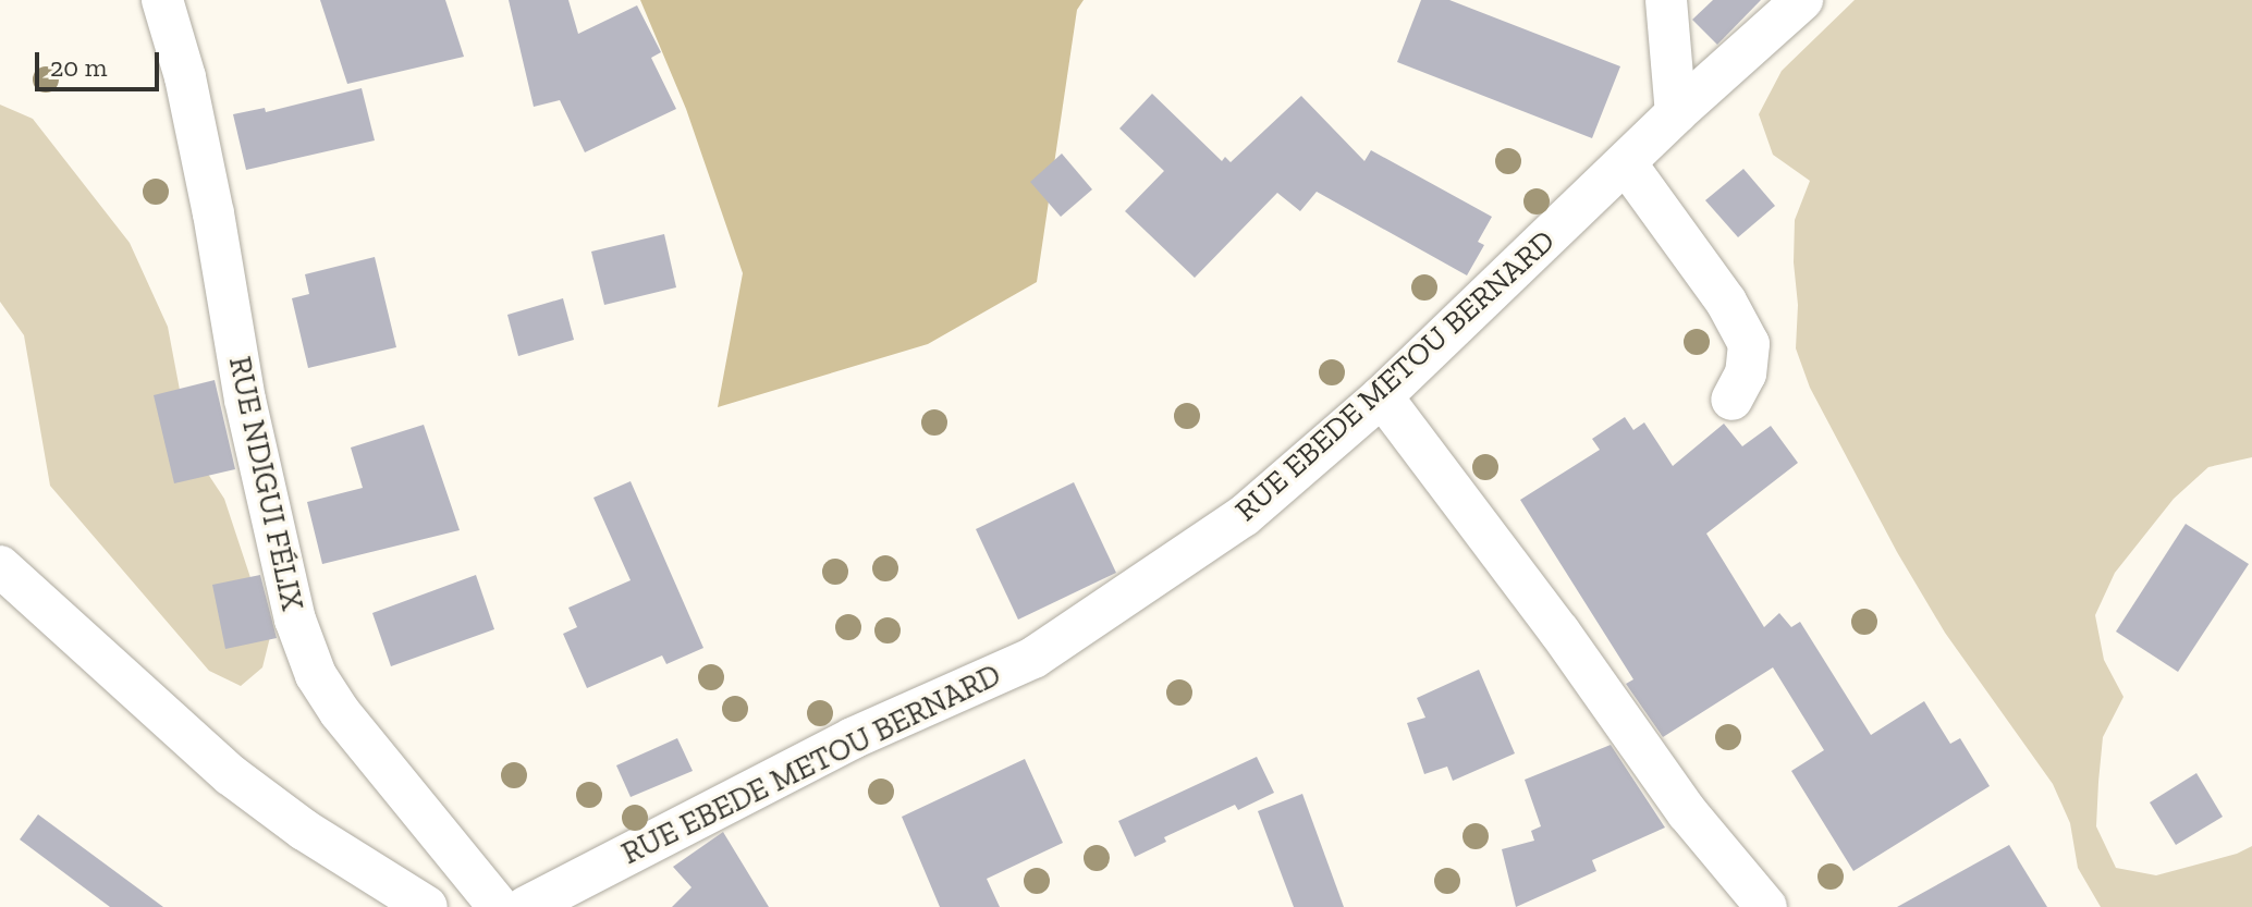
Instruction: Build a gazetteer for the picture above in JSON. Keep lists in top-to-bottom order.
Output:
{
  "streets": {
    "street": ["RUE EBEDE METOU BERNARD", "RUE NDIGUI FÉLIX"]
  },
  "scale_bar": "20 m"
}
